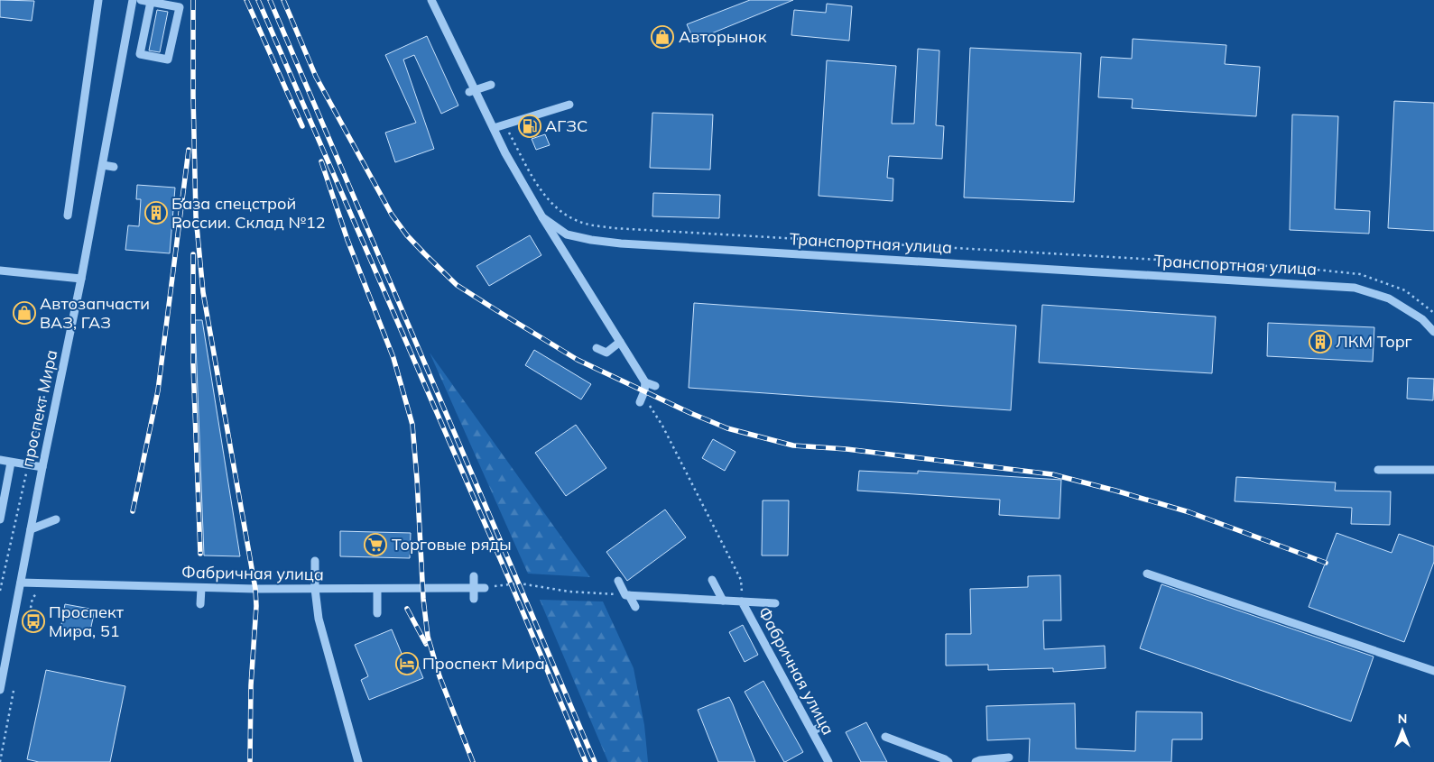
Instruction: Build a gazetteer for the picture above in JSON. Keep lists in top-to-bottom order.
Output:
{
  "streets": {
    "street": ["Транспортная улица", "проспект Мира", "Фабричная улица"]
  },
  "crossings": [
    ["проспект Мира", "Фабричная улица"]
  ],
  "places": {
    "shop": ["Авторынок", "Автозапчасти ВАЗ, ГАЗ"],
    "fuel station": ["АГЗС"],
    "building": ["База спецстрой России. Склад №12", "ЛКМ Торг"],
    "supermarket": ["Торговые ряды"],
    "bus stop": ["Проспект Мира, 51"],
    "hotel": ["Проспект Мира"]
  },
  "north": "top"
}
